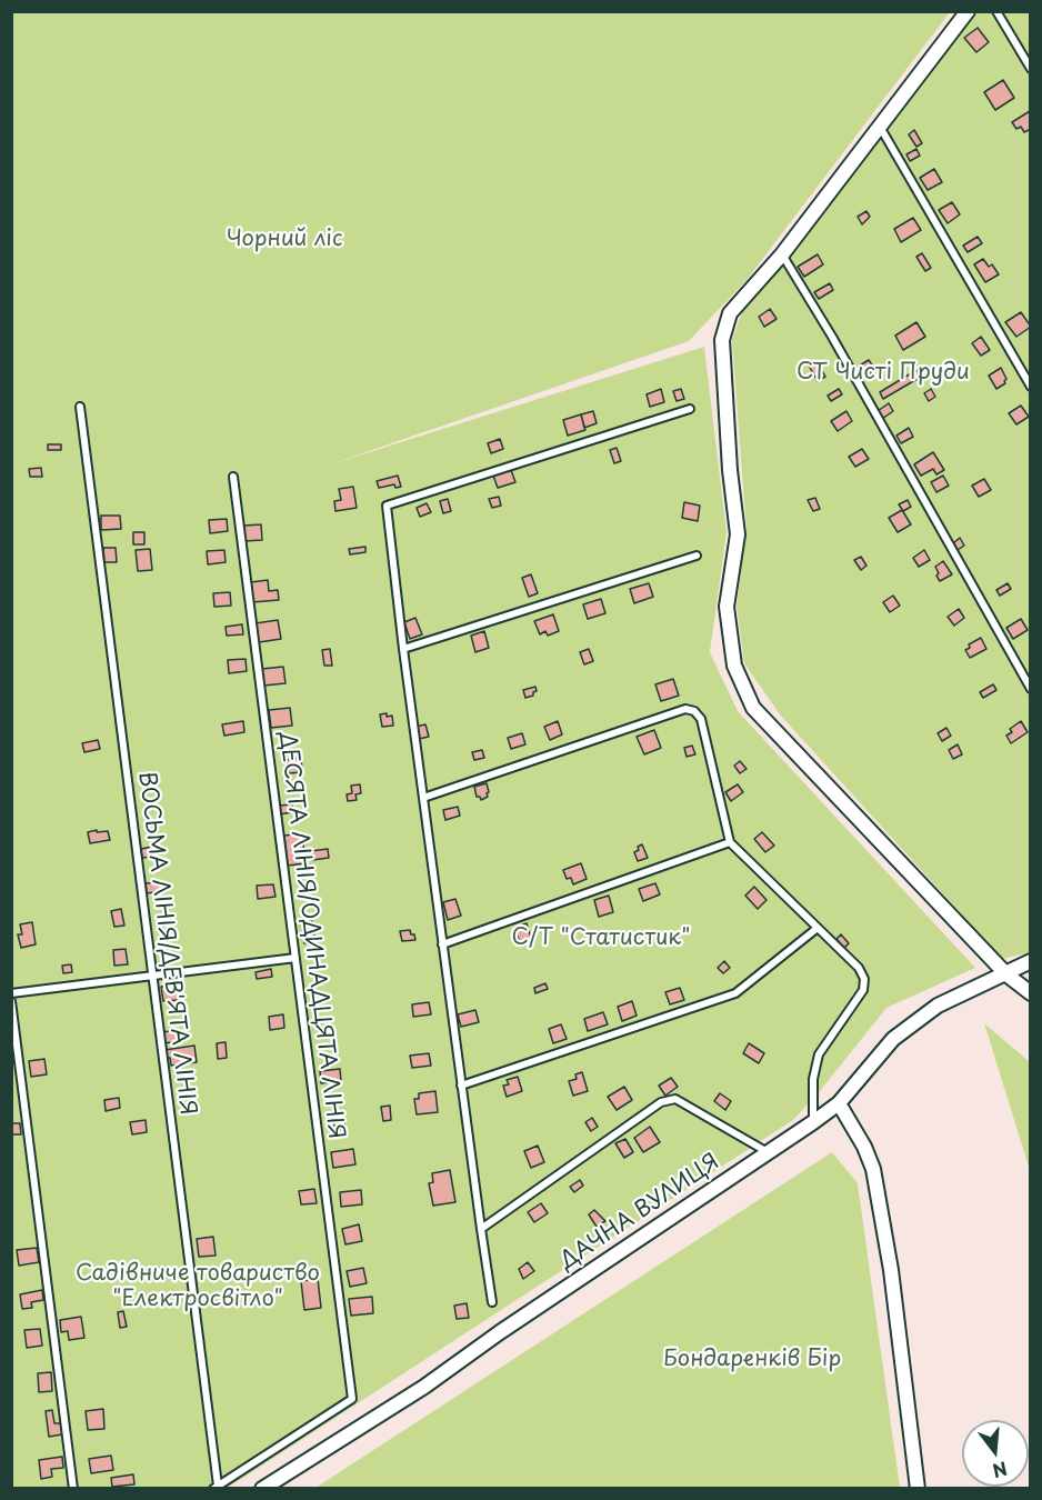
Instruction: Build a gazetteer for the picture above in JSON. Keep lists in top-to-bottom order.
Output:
{
  "streets": {
    "street": ["ДАЧНА ВУЛИЦЯ"],
    "lane": ["ДЕСЯТА ЛІНІЯ/ОДИНАДЦЯТА ЛІНІЯ", "ВОСЬМА ЛІНІЯ/ДЕВ'ЯТА ЛІНІЯ"]
  },
  "crossings": [
    ["ДЕСЯТА ЛІНІЯ/ОДИНАДЦЯТА ЛІНІЯ", "ВОСЬМА ЛІНІЯ/ДЕВ'ЯТА ЛІНІЯ"]
  ],
  "parks": [
    "Чорний ліс",
    "СТ Чисті Пруди",
    "С/Т \"Статистик\"",
    "Садівниче товариство \"Електросвітло\"",
    "Бондаренків Бір"
  ],
  "north": "bottom"
}
